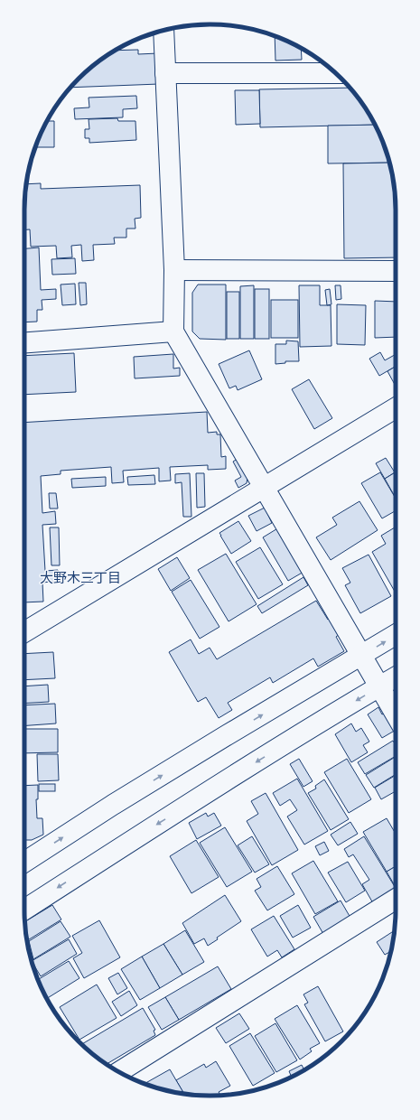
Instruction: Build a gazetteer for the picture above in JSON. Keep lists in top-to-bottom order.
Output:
{
  "districts": ["大野木三丁目"]
}
